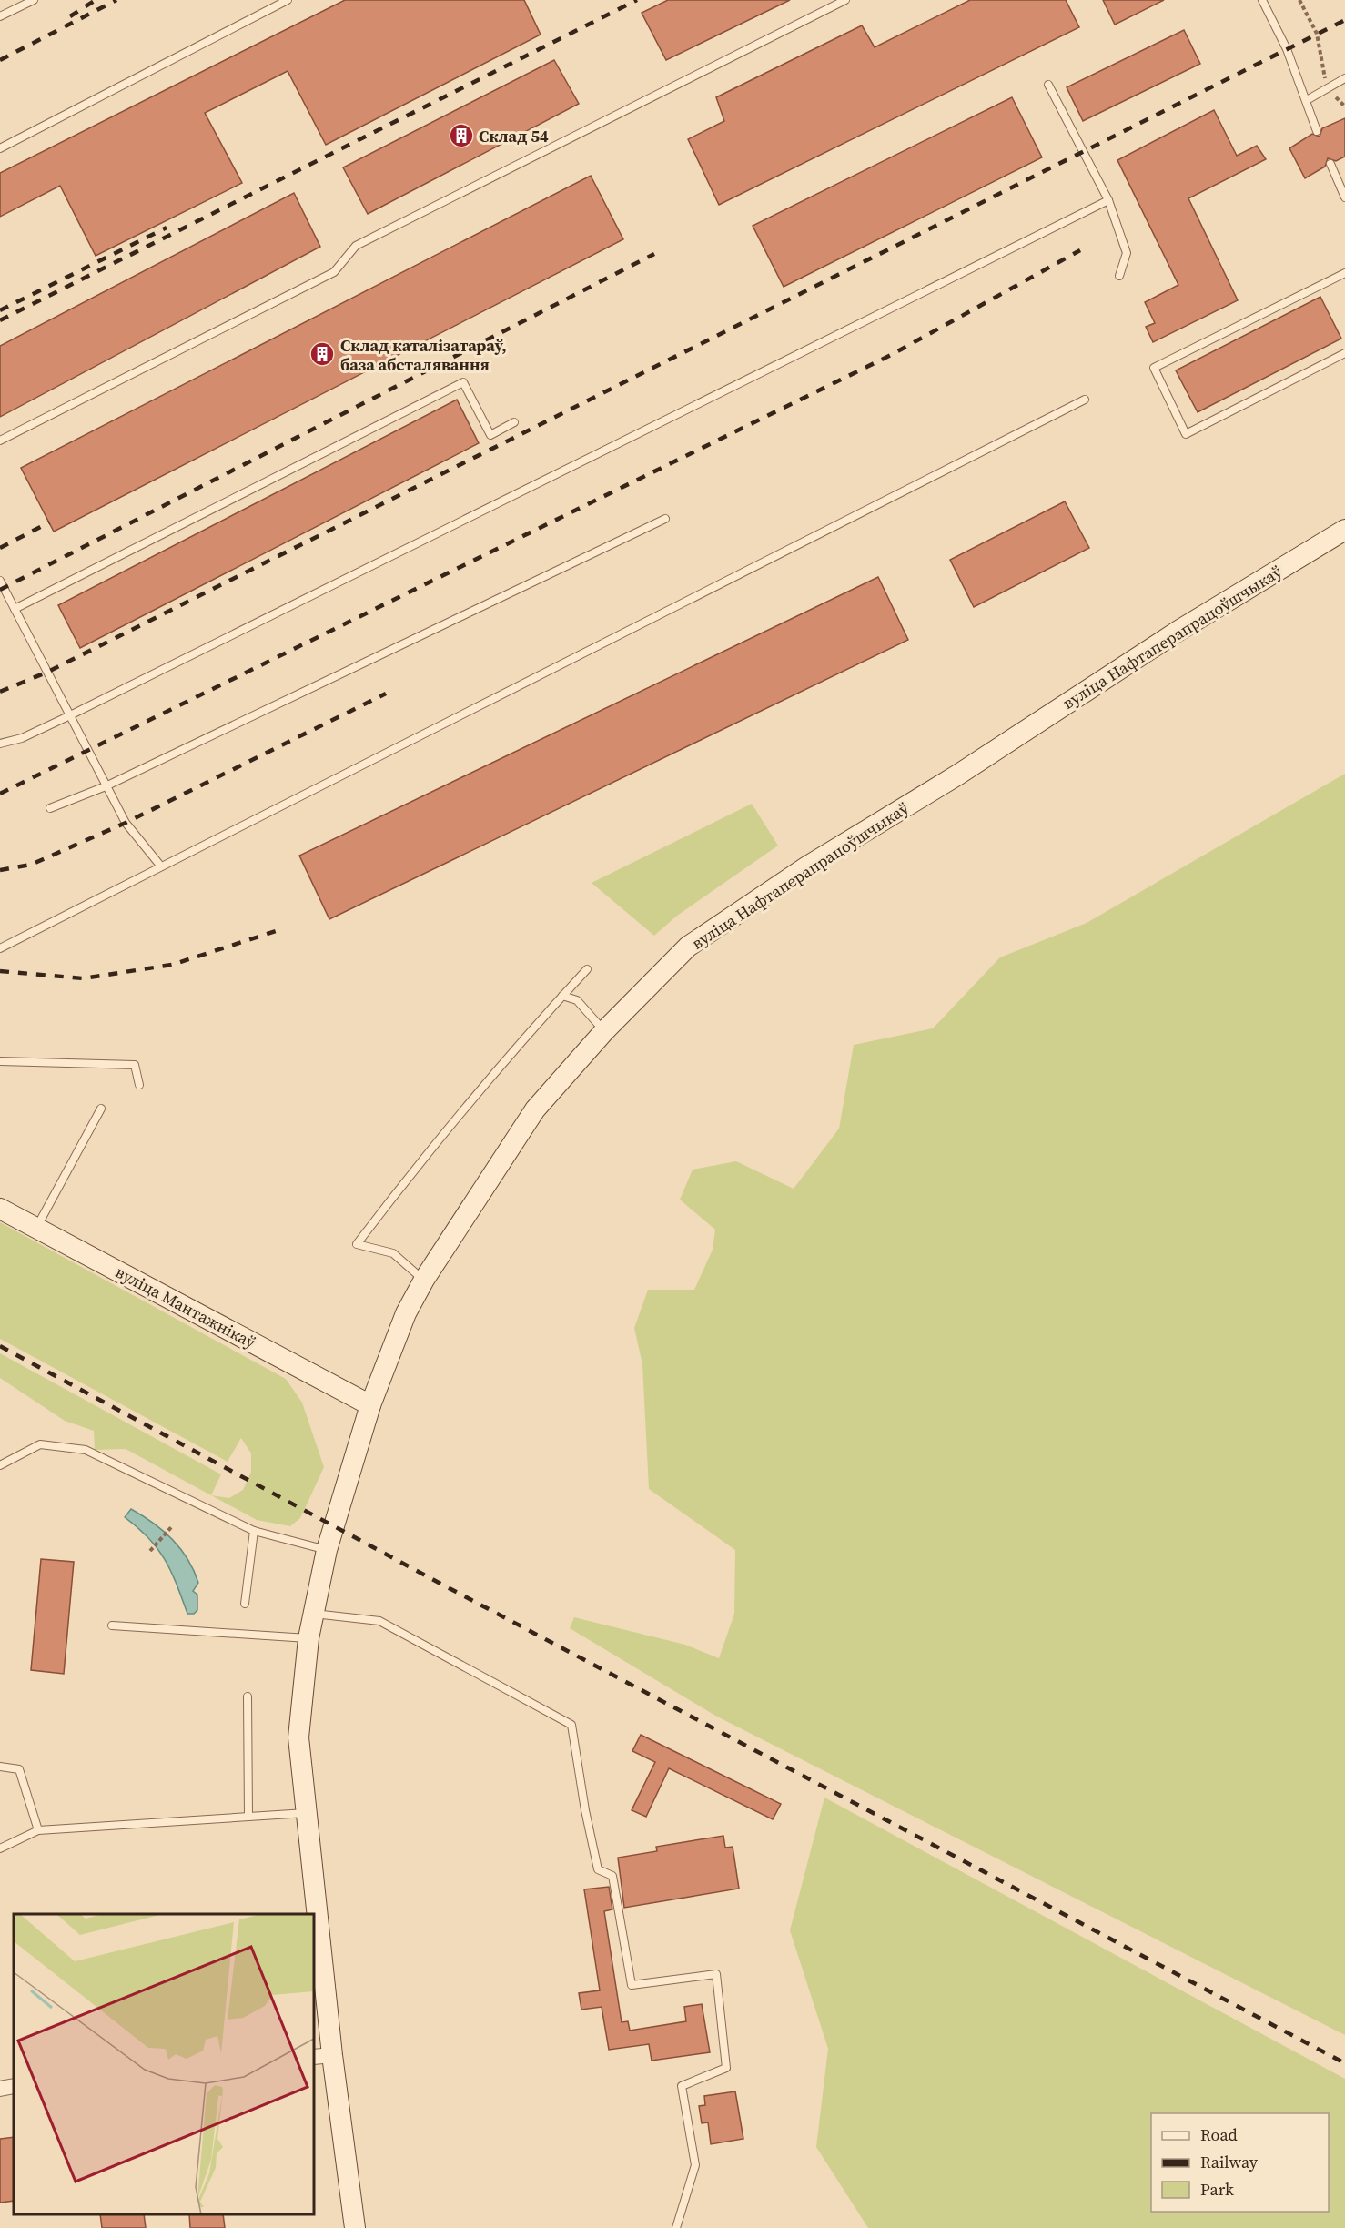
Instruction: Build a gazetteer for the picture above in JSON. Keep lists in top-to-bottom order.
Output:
{
  "streets": {
    "street": ["вуліца Нафтаперапрацоўшчыкаў", "вуліца Мантажнікаў"]
  },
  "crossings": [
    ["вуліца Нафтаперапрацоўшчыкаў", "вуліца Мантажнікаў"]
  ],
  "places": {
    "building": ["Склад 54", "Склад каталізатараў, база абсталявання"]
  },
  "legend": ["Road", "Railway", "Park"]
}
